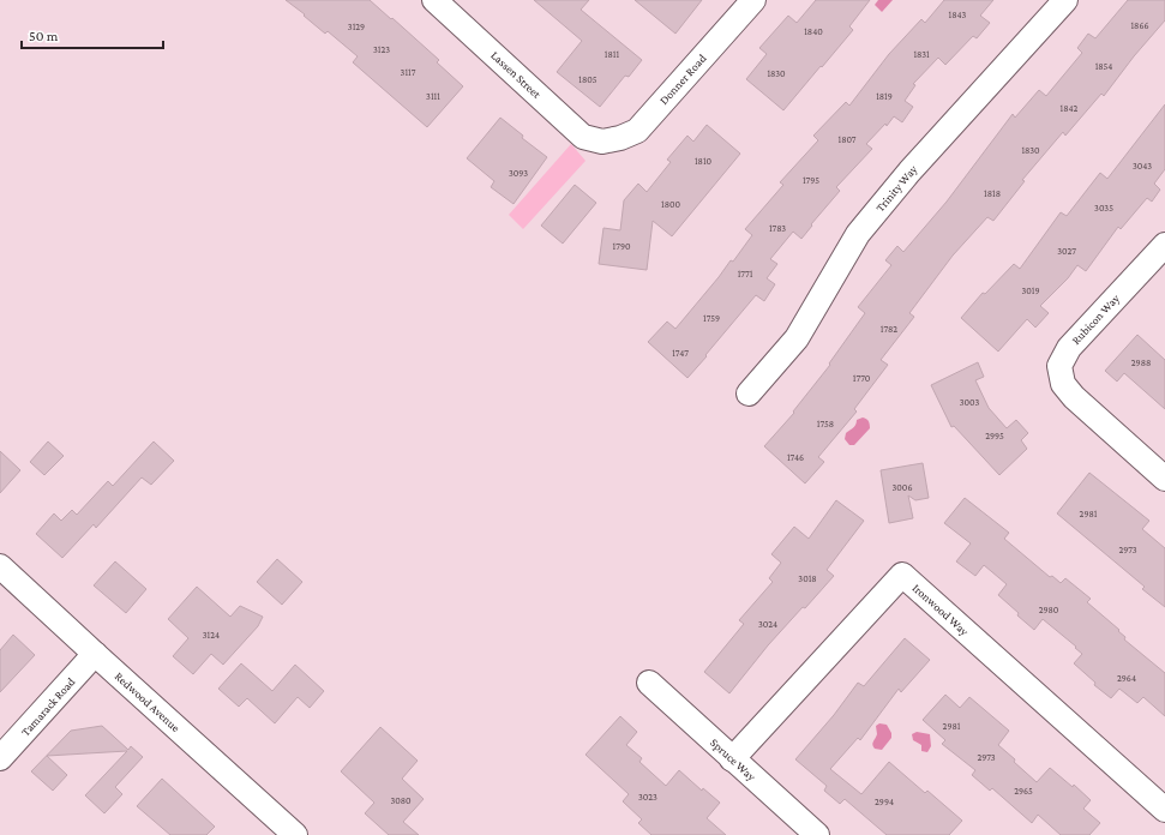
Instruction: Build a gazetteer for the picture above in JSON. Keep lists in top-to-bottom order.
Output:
{
  "streets": {
    "street": [
      "Lassen Street",
      "Donner Road",
      "Trinity Way",
      "Rubicon Way",
      "Ironwood Way",
      "Redwood Avenue",
      "Tamarack Road",
      "Spruce Way"
    ]
  },
  "crossings": [
    ["Lassen Street", "Donner Road"],
    ["Ironwood Way", "Spruce Way"],
    ["Redwood Avenue", "Tamarack Road"]
  ],
  "house_numbers": [
    "1843",
    "1866",
    "3129",
    "1840",
    "3123",
    "1811",
    "1831",
    "1854",
    "3117",
    "1830",
    "1805",
    "3111",
    "1819",
    "1842",
    "1807",
    "1830",
    "1810",
    "3043",
    "3093",
    "1795",
    "1818",
    "1800",
    "3035",
    "1783",
    "1790",
    "3027",
    "1771",
    "3019",
    "1759",
    "1782",
    "1747",
    "2988",
    "1770",
    "3003",
    "1758",
    "2995",
    "1746",
    "3006",
    "2981",
    "2973",
    "3018",
    "2980",
    "3024",
    "3124",
    "2964",
    "2981",
    "2973",
    "2965",
    "3023",
    "3080",
    "2994"
  ],
  "scale_bar": "50 m"
}
